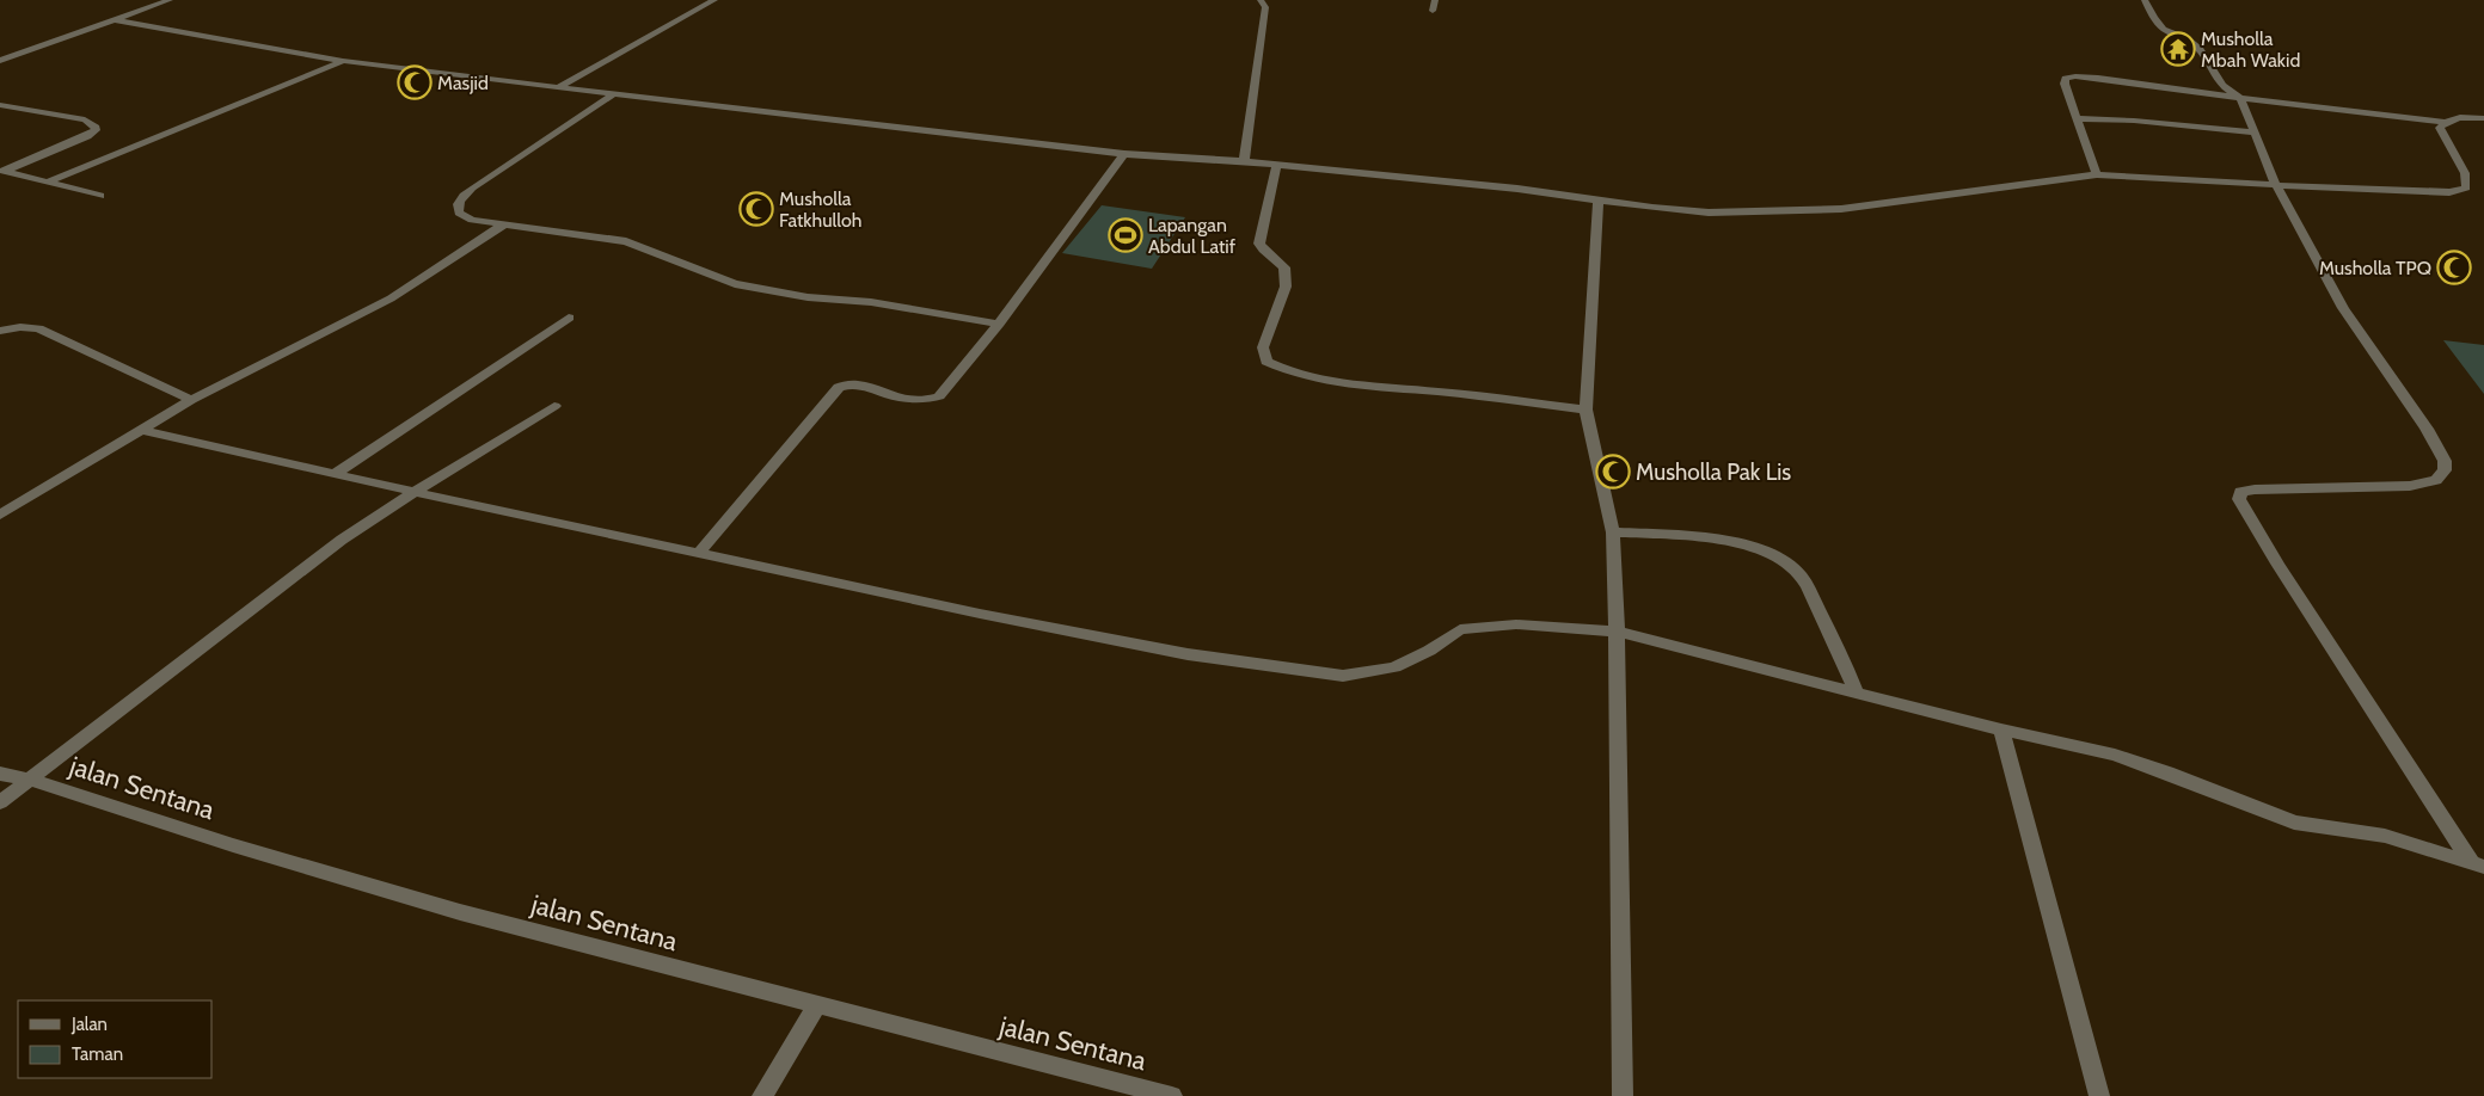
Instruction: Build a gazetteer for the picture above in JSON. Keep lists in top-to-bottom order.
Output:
{
  "streets": {
    "street": ["jalan Sentana"]
  },
  "places": {
    "temple": ["Musholla Mbah Wakid"],
    "mosque": [
      "Masjid",
      "Musholla Fatkhulloh",
      "Musholla TPQ",
      "Musholla Pak Lis"
    ],
    "sports": ["Lapangan Abdul Latif"]
  },
  "legend": ["Jalan", "Taman"]
}
